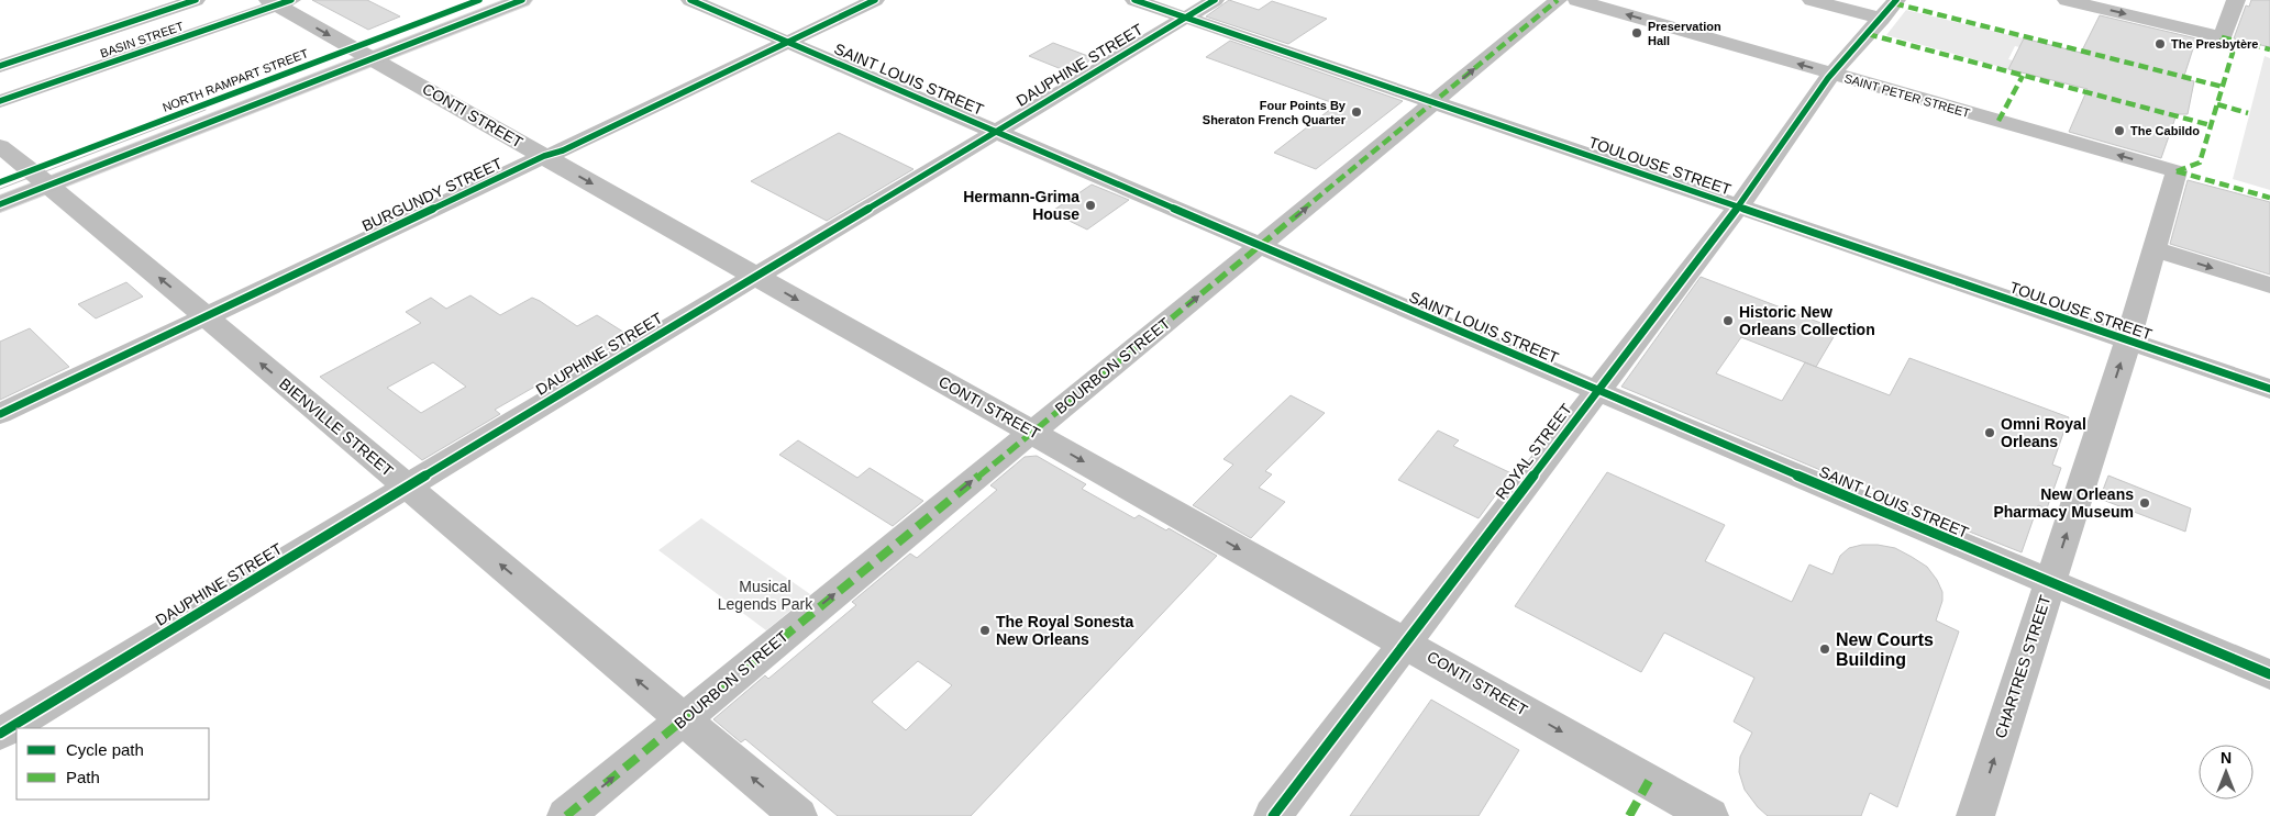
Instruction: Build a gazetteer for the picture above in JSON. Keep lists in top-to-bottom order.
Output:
{
  "streets": {
    "main road": ["NORTH RAMPART STREET"],
    "street": [
      "BASIN STREET",
      "DAUPHINE STREET",
      "SAINT LOUIS STREET",
      "SAINT PETER STREET",
      "CONTI STREET",
      "TOULOUSE STREET",
      "BURGUNDY STREET",
      "BOURBON STREET",
      "BIENVILLE STREET",
      "ROYAL STREET",
      "CHARTRES STREET"
    ]
  },
  "crossings": [
    ["BASIN STREET", "CONTI STREET"],
    ["DAUPHINE STREET", "SAINT LOUIS STREET"],
    ["DAUPHINE STREET", "CONTI STREET"],
    ["DAUPHINE STREET", "TOULOUSE STREET"],
    ["DAUPHINE STREET", "BIENVILLE STREET"],
    ["SAINT LOUIS STREET", "BURGUNDY STREET"],
    ["SAINT LOUIS STREET", "BOURBON STREET"],
    ["SAINT LOUIS STREET", "ROYAL STREET"],
    ["SAINT LOUIS STREET", "CHARTRES STREET"],
    ["NORTH RAMPART STREET", "CONTI STREET"],
    ["NORTH RAMPART STREET", "BIENVILLE STREET"],
    ["SAINT PETER STREET", "ROYAL STREET"],
    ["SAINT PETER STREET", "CHARTRES STREET"],
    ["CONTI STREET", "BURGUNDY STREET"],
    ["CONTI STREET", "BOURBON STREET"],
    ["CONTI STREET", "ROYAL STREET"],
    ["TOULOUSE STREET", "BOURBON STREET"],
    ["TOULOUSE STREET", "ROYAL STREET"],
    ["TOULOUSE STREET", "CHARTRES STREET"],
    ["BURGUNDY STREET", "BIENVILLE STREET"],
    ["BOURBON STREET", "BIENVILLE STREET"]
  ],
  "one_way": [
    "SAINT PETER STREET",
    "CONTI STREET",
    "BOURBON STREET",
    "BIENVILLE STREET",
    "CHARTRES STREET"
  ],
  "parks": ["Musical Legends Park"],
  "places": [
    "Preservation Hall",
    "The Presbytère",
    "Four Points By Sheraton French Quarter",
    "The Cabildo",
    "Hermann-Grima House",
    "Historic New Orleans Collection",
    "Omni Royal Orleans",
    "New Orleans Pharmacy Museum",
    "The Royal Sonesta New Orleans",
    "New Courts Building"
  ],
  "legend": ["Cycle path", "Path"],
  "north": "top"
}
